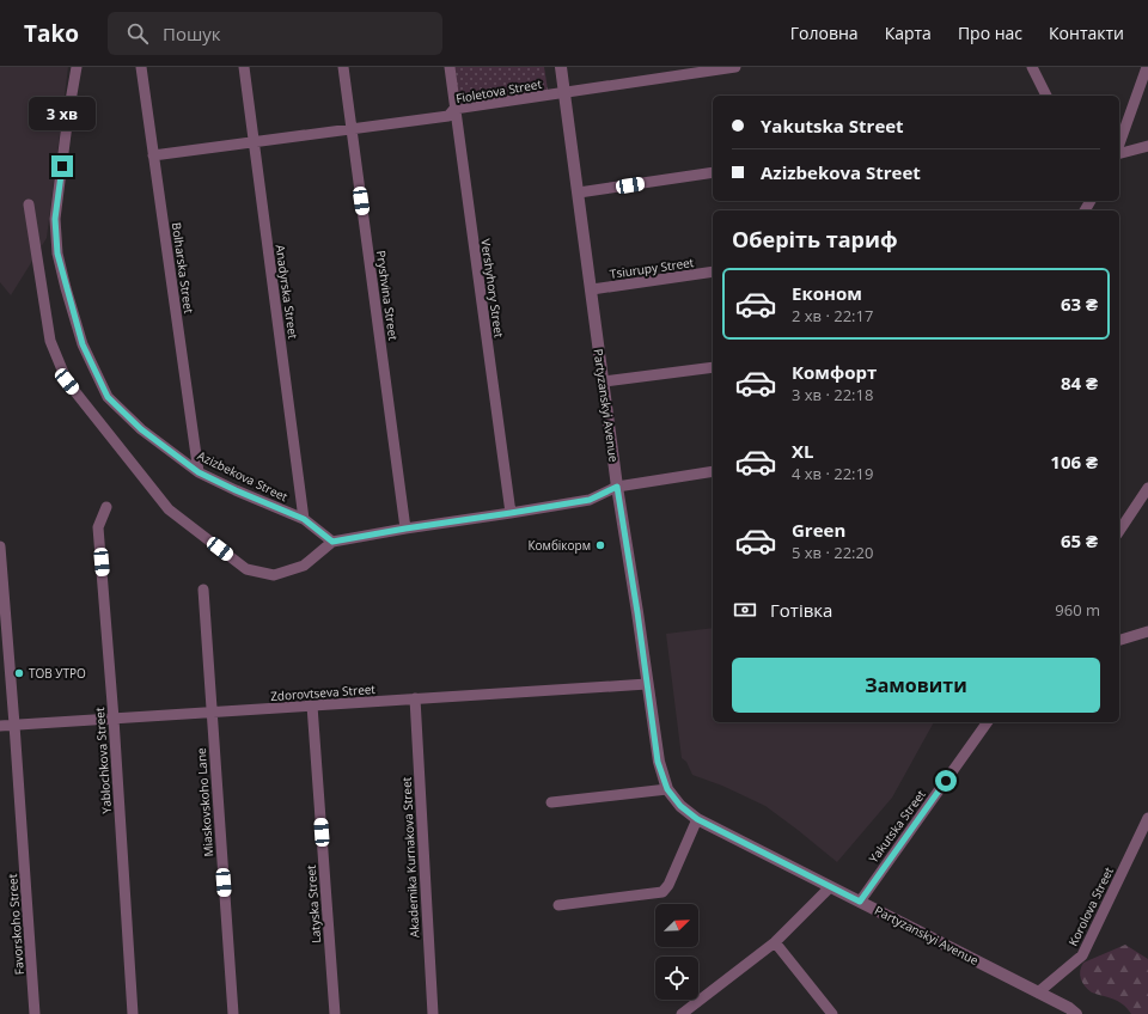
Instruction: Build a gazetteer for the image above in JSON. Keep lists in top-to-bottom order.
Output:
{
  "streets": {
    "street": [
      "Fioletova Street",
      "Bolharska Street",
      "Tsiurupy Street",
      "Vershyhory Street",
      "Anadyrska Street",
      "Pryshvina Street",
      "Partyzanskyi Avenue",
      "Azizbekova Street",
      "Zdorovtseva Street",
      "Yablochkova Street",
      "Miaskovskoho Lane",
      "Yakutska Street",
      "Akademika Kurnakova Street",
      "Latyska Street",
      "Korolova Street",
      "Favorskoho Street"
    ]
  },
  "crossings": [
    ["Fioletova Street", "Bolharska Street"],
    ["Fioletova Street", "Vershyhory Street"],
    ["Fioletova Street", "Anadyrska Street"],
    ["Fioletova Street", "Pryshvina Street"],
    ["Fioletova Street", "Partyzanskyi Avenue"],
    ["Bolharska Street", "Azizbekova Street"],
    ["Tsiurupy Street", "Partyzanskyi Avenue"],
    ["Anadyrska Street", "Azizbekova Street"],
    ["Partyzanskyi Avenue", "Zdorovtseva Street"],
    ["Partyzanskyi Avenue", "Yakutska Street"],
    ["Partyzanskyi Avenue", "Korolova Street"],
    ["Zdorovtseva Street", "Yablochkova Street"],
    ["Zdorovtseva Street", "Miaskovskoho Lane"],
    ["Zdorovtseva Street", "Akademika Kurnakova Street"],
    ["Zdorovtseva Street", "Latyska Street"],
    ["Zdorovtseva Street", "Favorskoho Street"]
  ],
  "places": ["Комбікорм", "ТОВ УТРО"],
  "north": "top right",
  "page": {
    "header": "Tako",
    "search": "Пошук",
    "nav": [
      "Головна",
      "Карта",
      "Про нас",
      "Контакти"
    ],
    "banner": ["Yakutska Street", "Azizbekova Street"],
    "bubble": "3 хв",
    "heading": "Оберіть тариф",
    "list": [
      {
        "name": "Економ",
        "note": "2 хв · 22:17",
        "value": "63 ₴"
      },
      {
        "name": "Комфорт",
        "note": "3 хв · 22:18",
        "value": "84 ₴"
      },
      {
        "name": "XL",
        "note": "4 хв · 22:19",
        "value": "106 ₴"
      },
      {
        "name": "Green",
        "note": "5 хв · 22:20",
        "value": "65 ₴"
      }
    ],
    "pay": ["Готівка", "960 m"],
    "buttons": "Замовити"
  }
}
